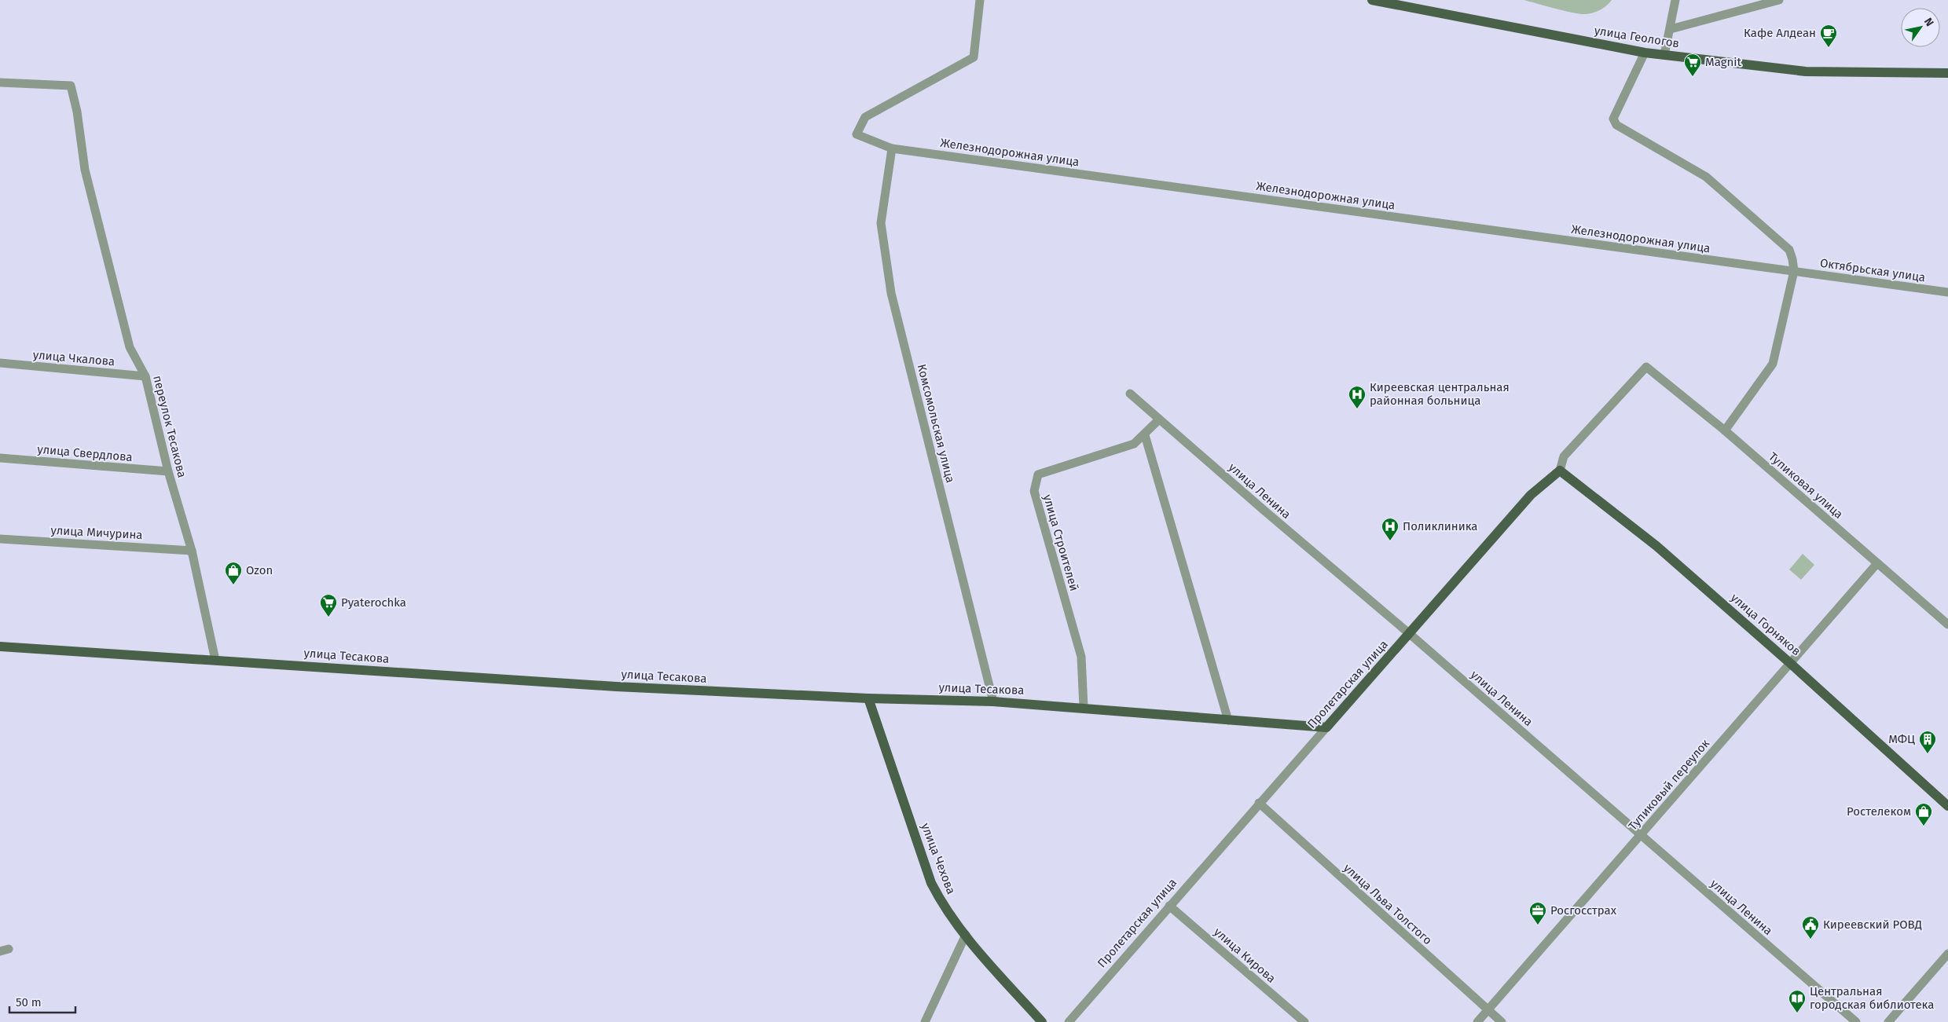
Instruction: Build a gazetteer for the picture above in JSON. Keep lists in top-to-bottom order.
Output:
{
  "streets": {
    "main road": [
      "улица Геологов",
      "улица Горняков",
      "улица Тесакова",
      "Пролетарская улица",
      "улица Чехова"
    ],
    "street": [
      "Железнодорожная улица",
      "Октябрьская улица",
      "улица Чкалова",
      "Комсомольская улица",
      "переулок Тесакова",
      "улица Свердлова",
      "Тупиковая улица",
      "улица Ленина",
      "улица Мичурина",
      "улица Строителей",
      "Тупиковый переулок",
      "улица Льва Толстого",
      "улица Кирова"
    ]
  },
  "crossings": [
    ["Железнодорожная улица", "Октябрьская улица"],
    ["Железнодорожная улица", "Комсомольская улица"],
    ["улица Чкалова", "переулок Тесакова"],
    ["Комсомольская улица", "улица Тесакова"],
    ["переулок Тесакова", "улица Свердлова"],
    ["переулок Тесакова", "улица Мичурина"],
    ["переулок Тесакова", "улица Тесакова"],
    ["Тупиковая улица", "Пролетарская улица"],
    ["Тупиковая улица", "Тупиковый переулок"],
    ["улица Ленина", "улица Строителей"],
    ["улица Ленина", "Пролетарская улица"],
    ["улица Ленина", "Тупиковый переулок"],
    ["улица Строителей", "улица Тесакова"],
    ["улица Горняков", "Пролетарская улица"],
    ["улица Горняков", "Тупиковый переулок"],
    ["улица Тесакова", "Пролетарская улица"],
    ["улица Тесакова", "улица Чехова"],
    ["Пролетарская улица", "улица Льва Толстого"],
    ["Пролетарская улица", "улица Кирова"],
    ["Тупиковый переулок", "улица Льва Толстого"]
  ],
  "places": {
    "cafe": ["Кафе Алдеан"],
    "supermarket": ["Magnit", "Pyaterochka"],
    "hospital": ["Киреевская центральная районная больница", "Поликлиника"],
    "shop": ["Ozon", "Ростелеком"],
    "building": ["МФЦ"],
    "office": ["Росгосстрах"],
    "public building": ["Киреевский РОВД"],
    "library": ["Центральная городская библиотека"]
  },
  "scale_bar": "50 m",
  "north": "top right"
}
